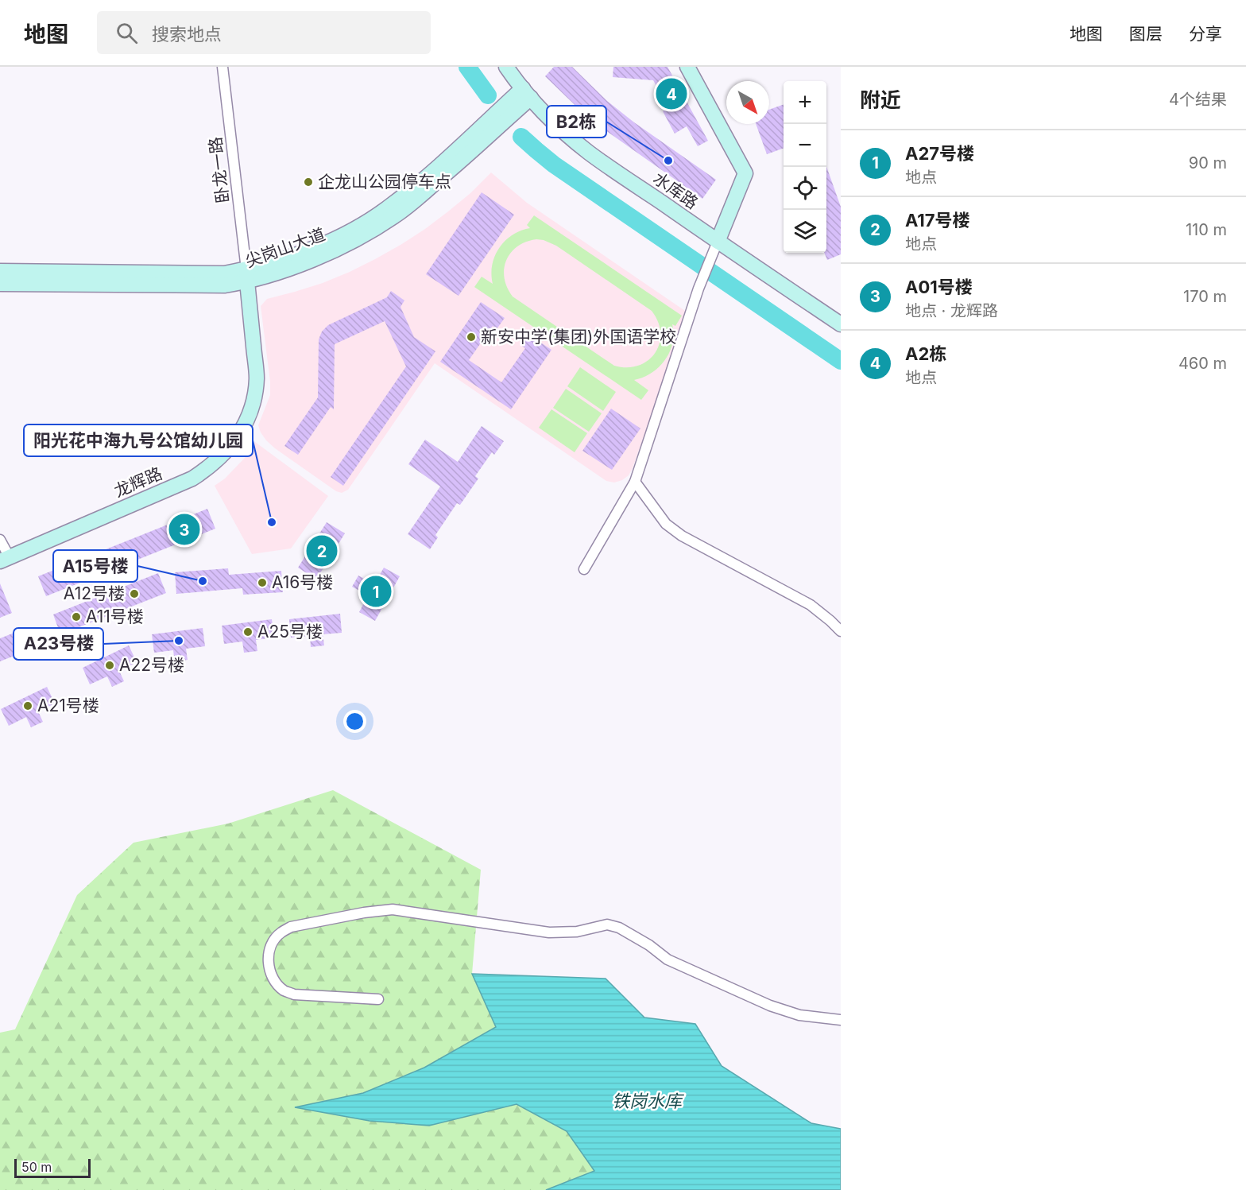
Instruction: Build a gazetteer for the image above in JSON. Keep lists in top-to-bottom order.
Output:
{
  "streets": {
    "main road": ["水库路", "尖岗山大道", "龙辉路"],
    "street": ["卧龙一路"]
  },
  "crossings": [
    ["卧龙一路", "尖岗山大道"],
    ["卧龙一路", "龙辉路"],
    ["水库路", "尖岗山大道"],
    ["尖岗山大道", "龙辉路"]
  ],
  "water": ["铁岗水库"],
  "places": [
    "B2栋",
    "企龙山公园停车点",
    "新安中学(集团)外国语学校",
    "阳光花中海九号公馆幼儿园",
    "A15号楼",
    "A16号楼",
    "A12号楼",
    "A11号楼",
    "A25号楼",
    "A23号楼",
    "A22号楼",
    "A21号楼"
  ],
  "scale_bar": "50 m",
  "north": "bottom right",
  "page": {
    "header": "地图",
    "search": "搜索地点",
    "nav": ["地图", "图层", "分享"],
    "heading": ["附近", "4个结果"],
    "pins": [
      "4",
      "3",
      "2",
      "1"
    ],
    "map_buttons": ["+", "−"],
    "list": [
      {
        "mark": "1",
        "name": "A27号楼",
        "note": "地点",
        "value": "90 m"
      },
      {
        "mark": "2",
        "name": "A17号楼",
        "note": "地点",
        "value": "110 m"
      },
      {
        "mark": "3",
        "name": "A01号楼",
        "note": "地点 · 龙辉路",
        "value": "170 m"
      },
      {
        "mark": "4",
        "name": "A2栋",
        "note": "地点",
        "value": "460 m"
      }
    ],
    "scale": "50 m"
  }
}
